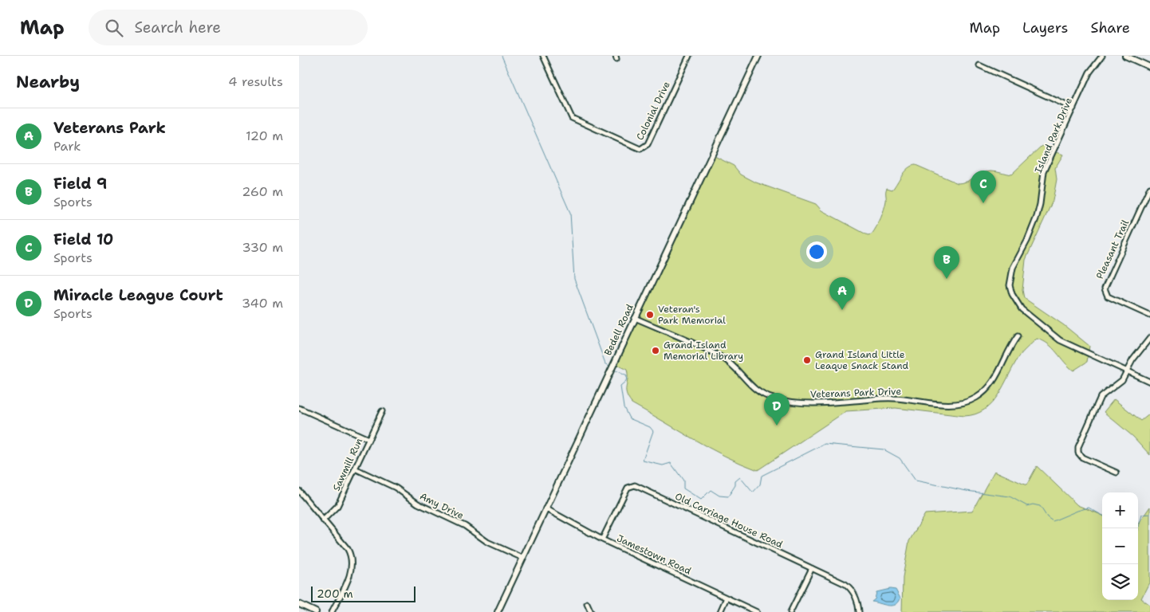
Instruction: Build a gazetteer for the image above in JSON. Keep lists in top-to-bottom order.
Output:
{
  "streets": {
    "street": [
      "Colonial Drive",
      "Island Park Drive",
      "Pleasant Trail",
      "Bedell Road",
      "Veterans Park Drive",
      "Sawmill Run",
      "Amy Drive",
      "Old Carriage House Road",
      "Jamestown Road"
    ]
  },
  "crossings": [
    ["Bedell Road", "Veterans Park Drive"],
    ["Bedell Road", "Amy Drive"],
    ["Bedell Road", "Jamestown Road"],
    ["Sawmill Run", "Amy Drive"],
    ["Old Carriage House Road", "Jamestown Road"]
  ],
  "places": ["Veteran's Park Memorial", "Grand Island Memorial Library", "Grand Island Little Leaque Snack Stand"],
  "scale_bar": "200 m",
  "page": {
    "header": "Map",
    "search": "Search here",
    "nav": ["Map", "Layers", "Share"],
    "heading": ["Nearby", "4 results"],
    "list": [
      {
        "mark": "A",
        "name": "Veterans Park",
        "note": "Park",
        "value": "120 m"
      },
      {
        "mark": "B",
        "name": "Field 9",
        "note": "Sports",
        "value": "260 m"
      },
      {
        "mark": "C",
        "name": "Field 10",
        "note": "Sports",
        "value": "330 m"
      },
      {
        "mark": "D",
        "name": "Miracle League Court",
        "note": "Sports",
        "value": "340 m"
      }
    ],
    "pins": [
      "C",
      "B",
      "A",
      "D"
    ],
    "map_buttons": ["+", "−"],
    "scale": "200 m"
  }
}
